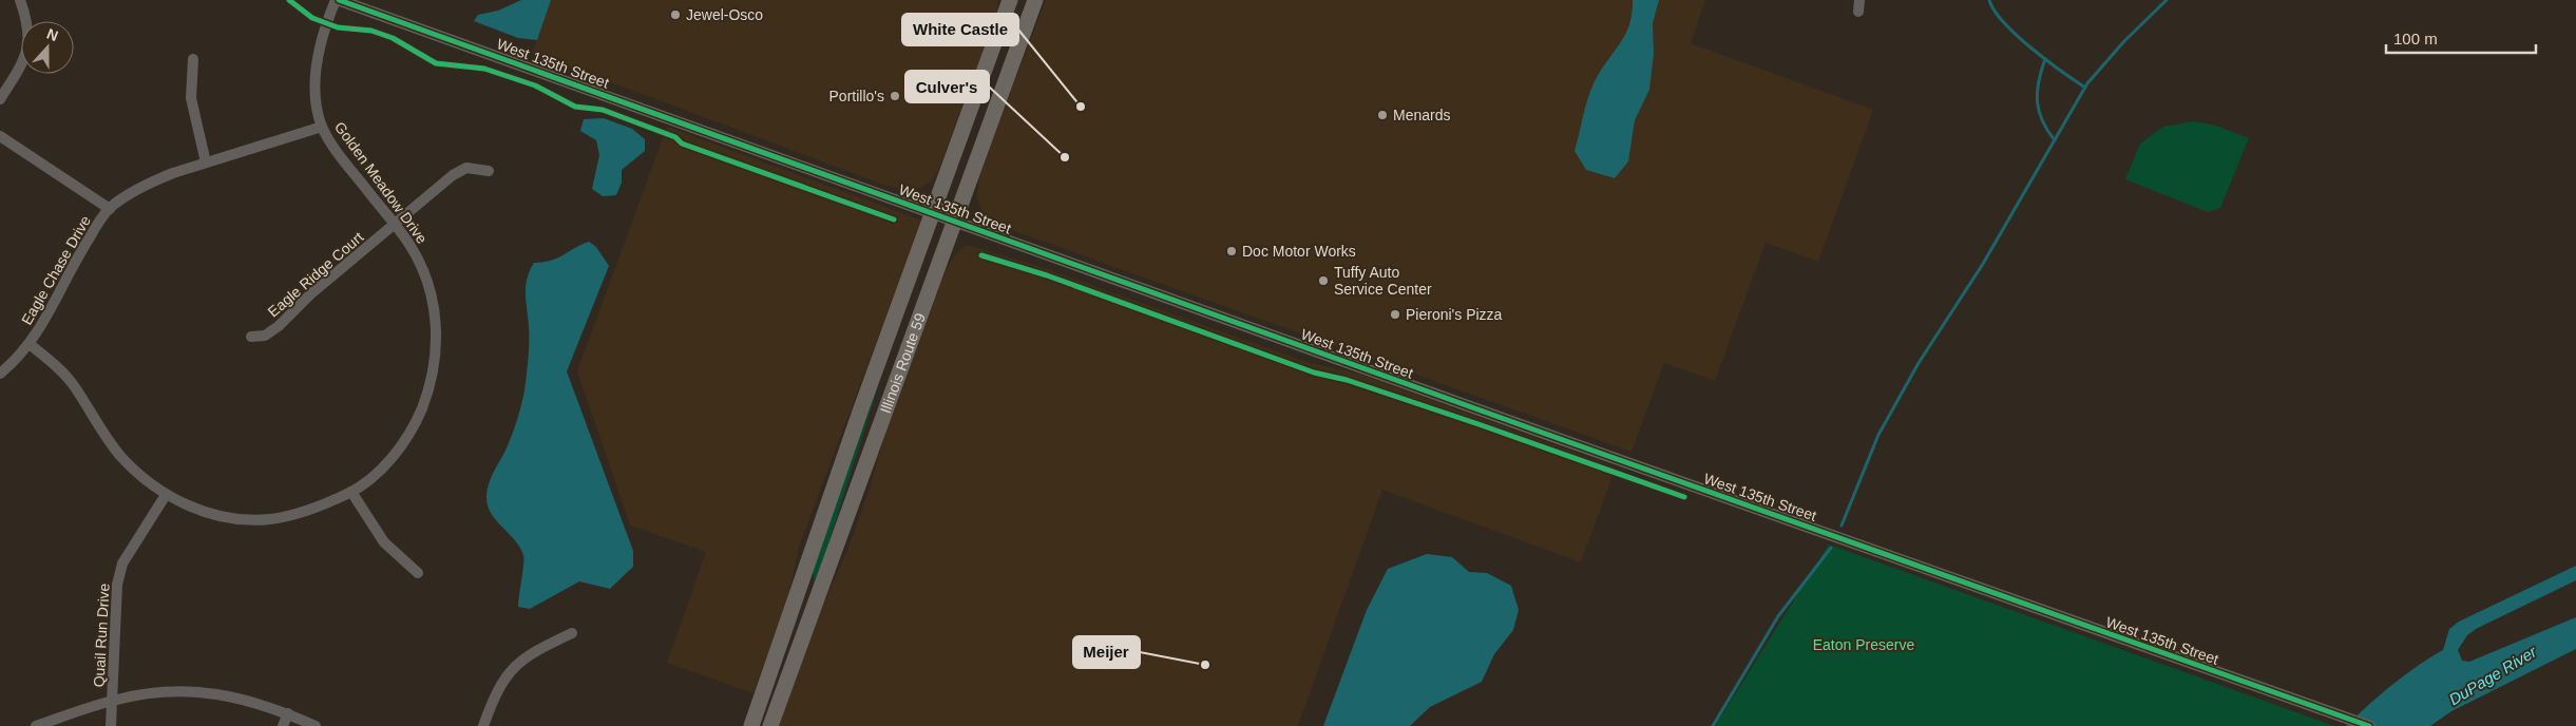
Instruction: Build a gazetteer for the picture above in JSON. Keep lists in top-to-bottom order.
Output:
{
  "streets": {
    "main road": ["Illinois Route 59"],
    "street": [
      "West 135th Street",
      "Golden Meadow Drive",
      "Eagle Chase Drive",
      "Eagle Ridge Court",
      "Quail Run Drive"
    ]
  },
  "crossings": [
    ["West 135th Street", "Golden Meadow Drive"],
    ["West 135th Street", "Illinois Route 59"],
    ["Golden Meadow Drive", "Eagle Chase Drive"],
    ["Golden Meadow Drive", "Eagle Ridge Court"],
    ["Golden Meadow Drive", "Quail Run Drive"]
  ],
  "water": ["DuPage River"],
  "parks": ["Eaton Preserve"],
  "places": [
    "Jewel-Osco",
    "Portillo's",
    "White Castle",
    "Menards",
    "Culver's",
    "Doc Motor Works",
    "Tuffy Auto Service Center",
    "Pieroni's Pizza",
    "Meijer"
  ],
  "scale_bar": "100 m",
  "north": "top"
}
